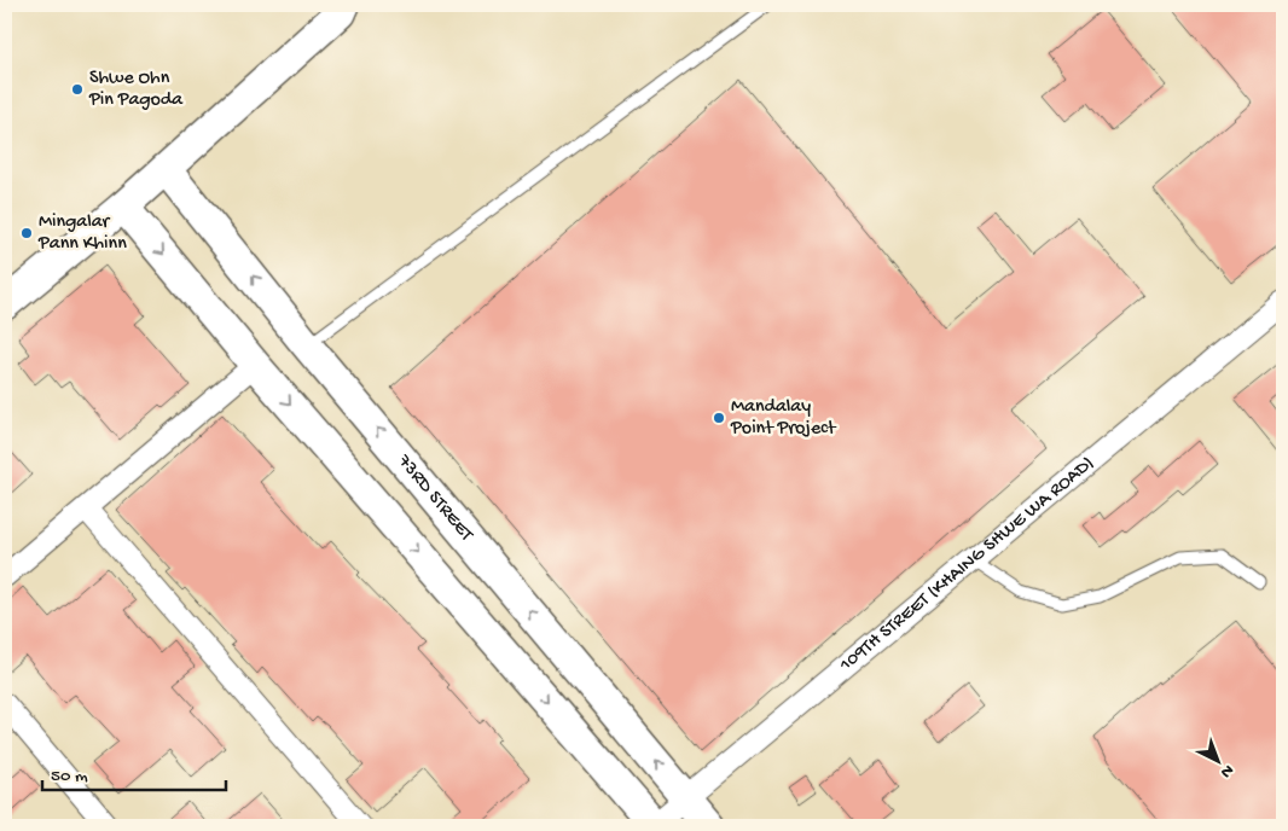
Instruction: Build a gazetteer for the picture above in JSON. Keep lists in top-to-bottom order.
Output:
{
  "streets": {
    "main road": ["73RD STREET"],
    "street": ["109TH STREET (KHAING SHWE WA ROAD)"]
  },
  "crossings": [
    ["73RD STREET", "109TH STREET (KHAING SHWE WA ROAD)"]
  ],
  "places": ["Shwe Ohn Pin Pagoda", "Mingalar Pann Khinn", "Mandalay Point Project"],
  "scale_bar": "50 m",
  "north": "bottom right"
}
